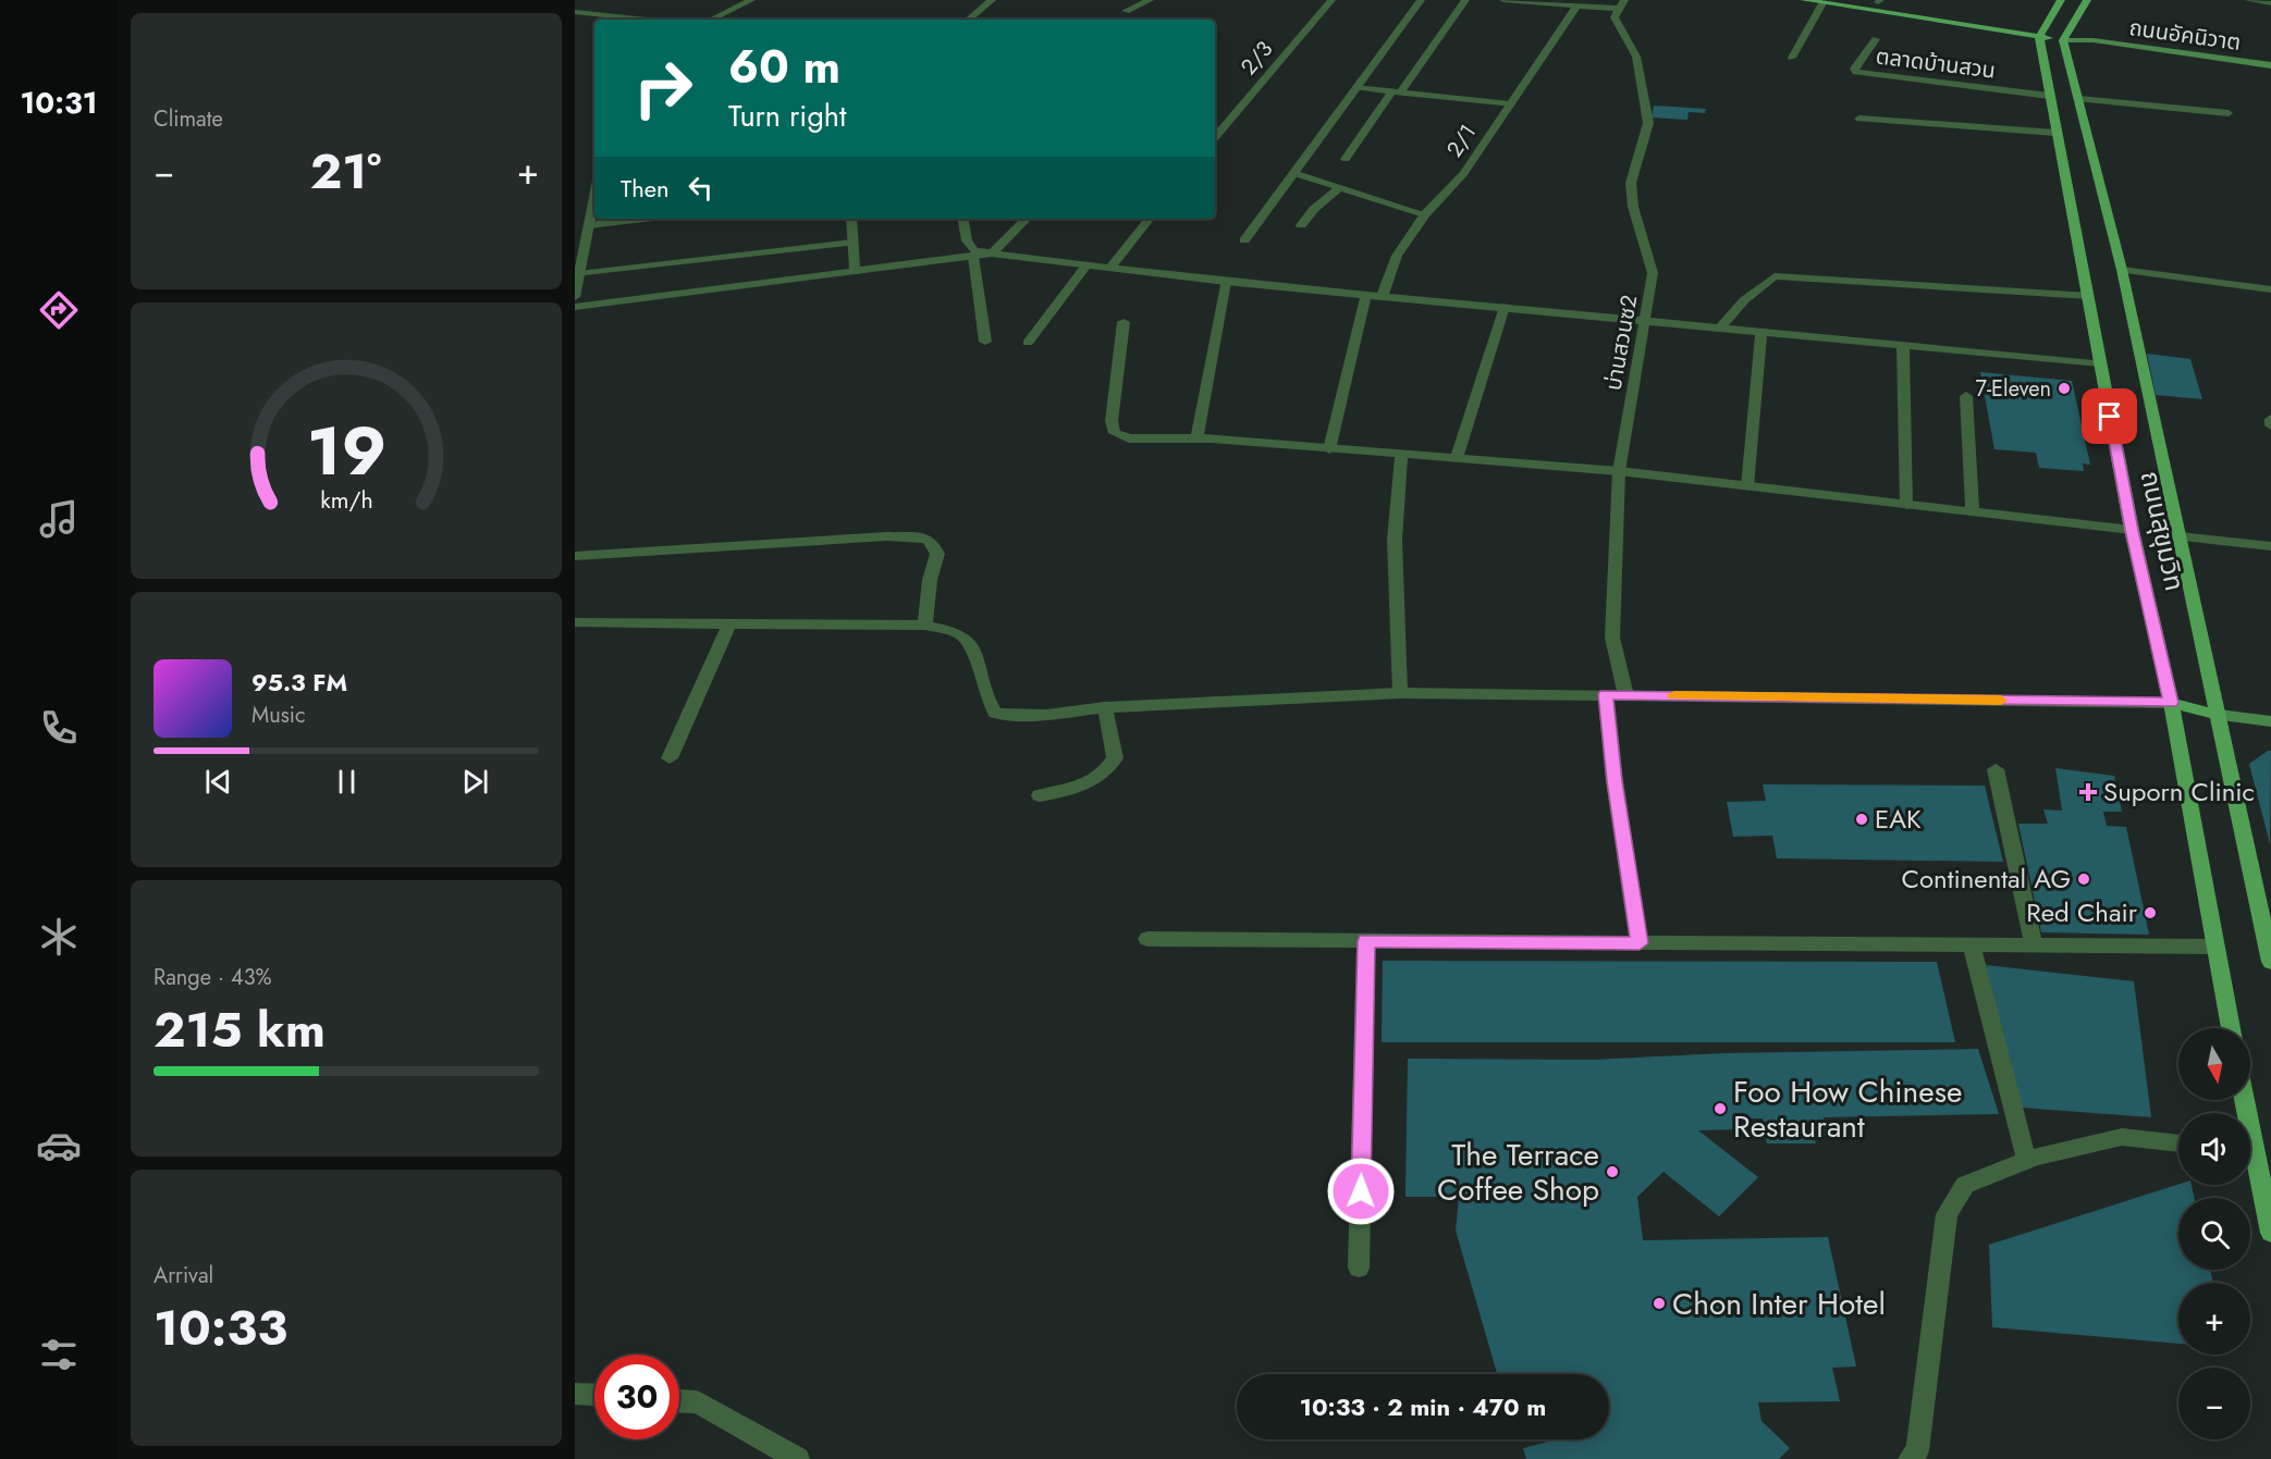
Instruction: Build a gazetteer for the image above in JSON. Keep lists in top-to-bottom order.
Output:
{
  "streets": {
    "main road": ["ถนนสุขุมวิท"],
    "street": [
      "ถนนอัคนิวาต",
      "2/3",
      "ตลาดบ้านสวน",
      "2/1",
      "บ่านสวนซ2"
    ]
  },
  "crossings": [
    ["ถนนอัคนิวาต", "ถนนสุขุมวิท"],
    ["ตลาดบ้านสวน", "ถนนสุขุมวิท"]
  ],
  "places": {
    "other": [
      "7-Eleven",
      "EAK",
      "Continental AG",
      "Red Chair",
      "Foo How Chinese Restaurant",
      "The Terrace Coffee Shop",
      "Chon Inter Hotel"
    ],
    "health": ["Suporn Clinic"]
  },
  "north": "bottom",
  "page": {
    "tabs": "10:31",
    "tile": [
      "Climate",
      ["Range · 43%", "215 km"],
      ["Arrival", "10:33"]
    ],
    "turn": ["60 m", "Turn right"],
    "heat": ["−", "21°", "+"],
    "then": "Then",
    "song": ["95.3 FM", "Music"],
    "map_buttons": ["+", "−"],
    "limit": "30",
    "trip": "10:33 · 2 min · 470 m",
    "gauge": ["19", "km/h"]
  }
}
